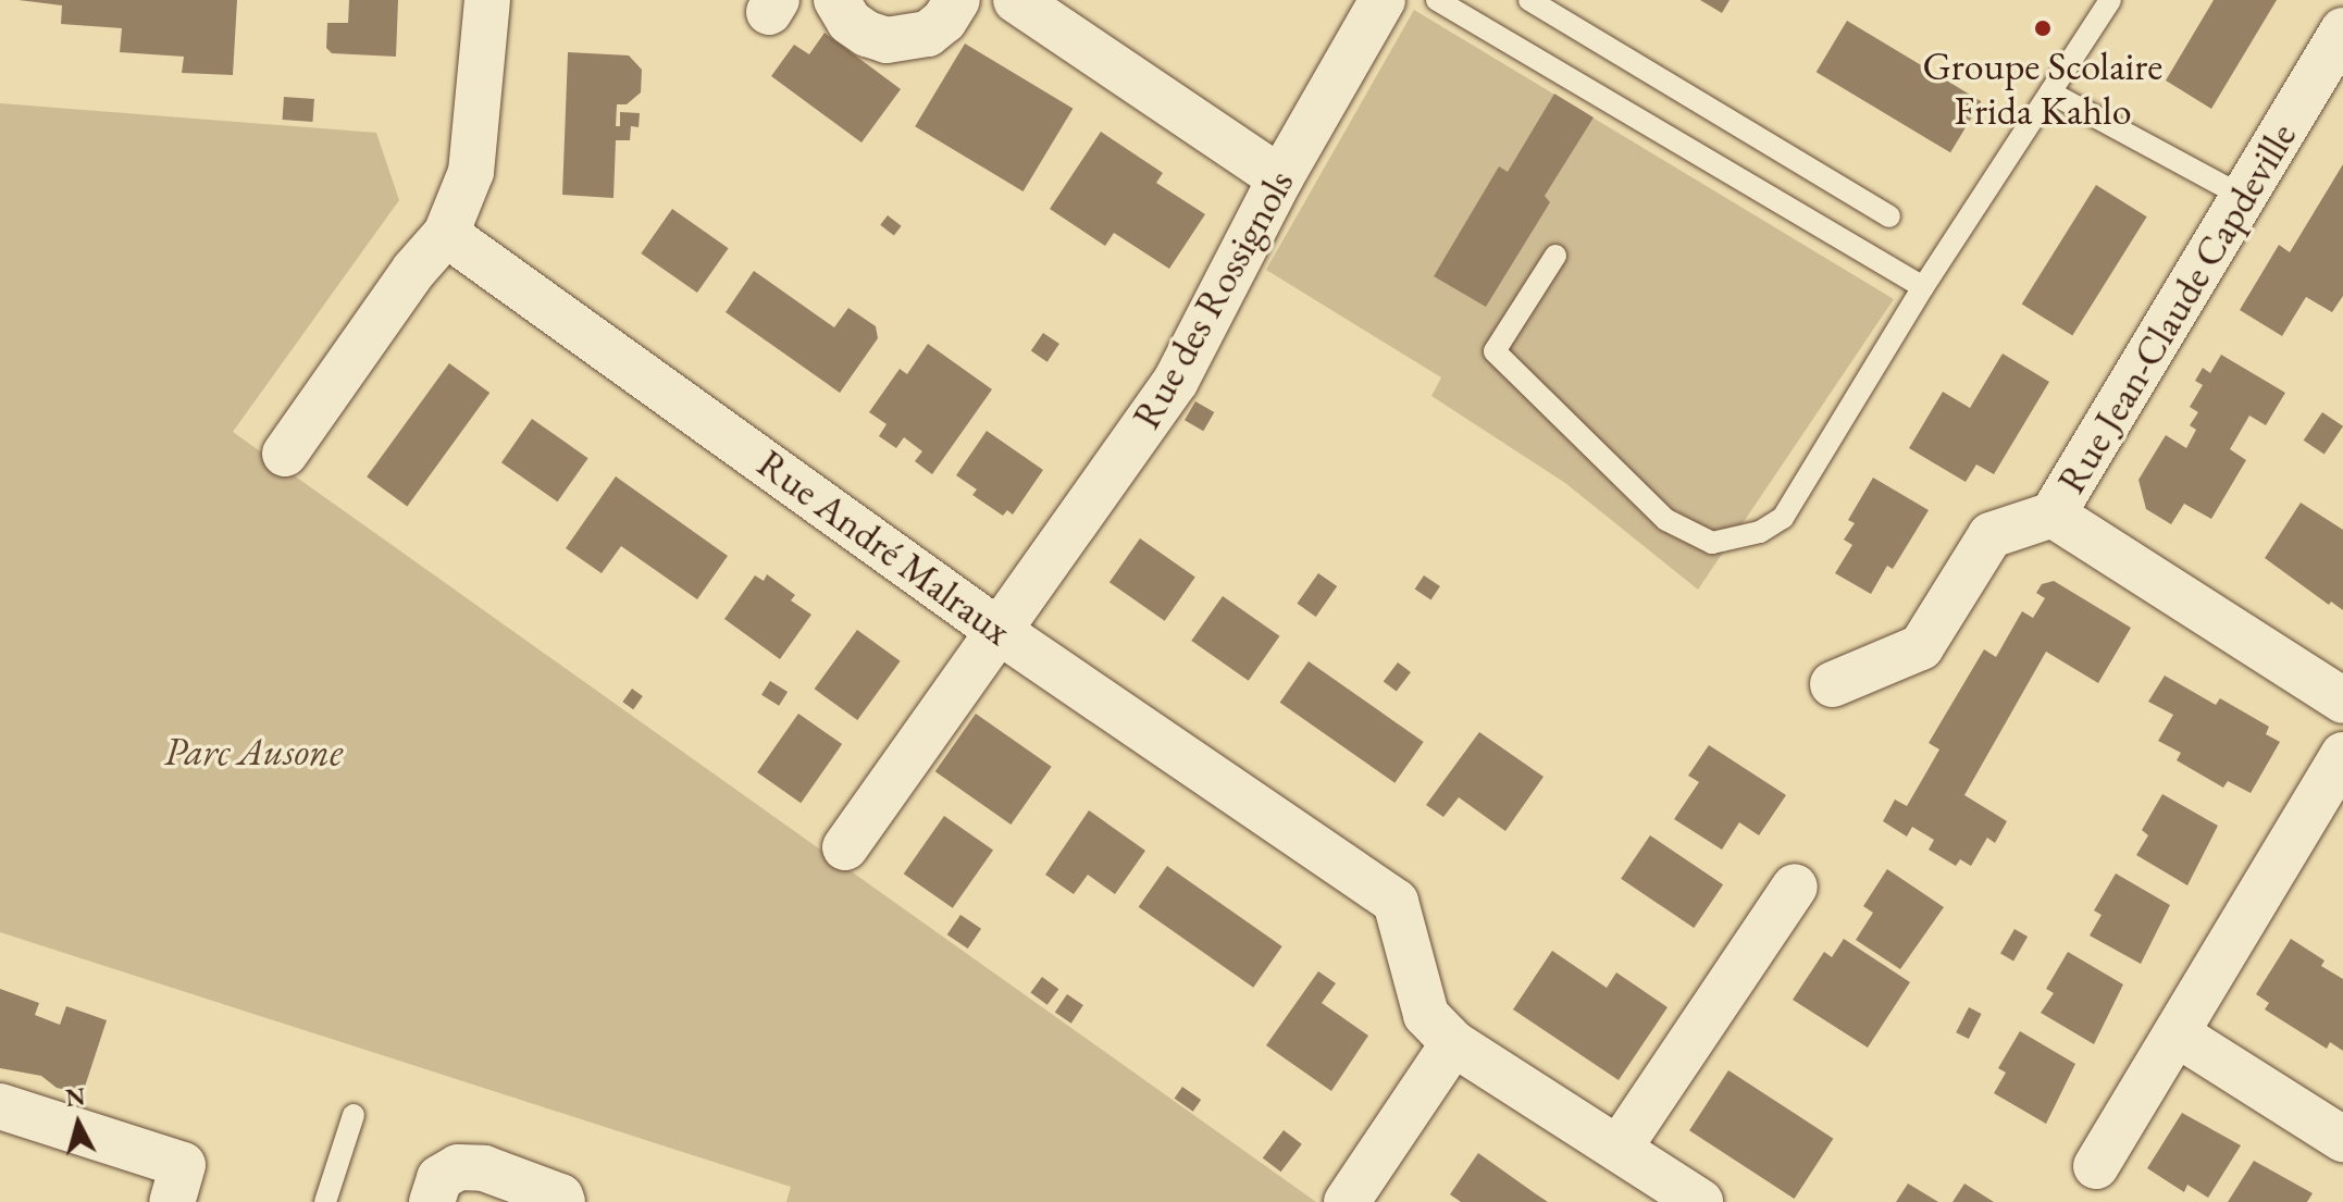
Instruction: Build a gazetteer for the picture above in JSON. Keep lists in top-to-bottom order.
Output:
{
  "streets": {
    "street": ["Rue des Rossignols", "Rue Jean-Claude Capdeville", "Rue André Malraux"]
  },
  "crossings": [
    ["Rue des Rossignols", "Rue André Malraux"]
  ],
  "parks": ["Parc Ausone"],
  "places": ["Groupe Scolaire Frida Kahlo"],
  "north": "top"
}
